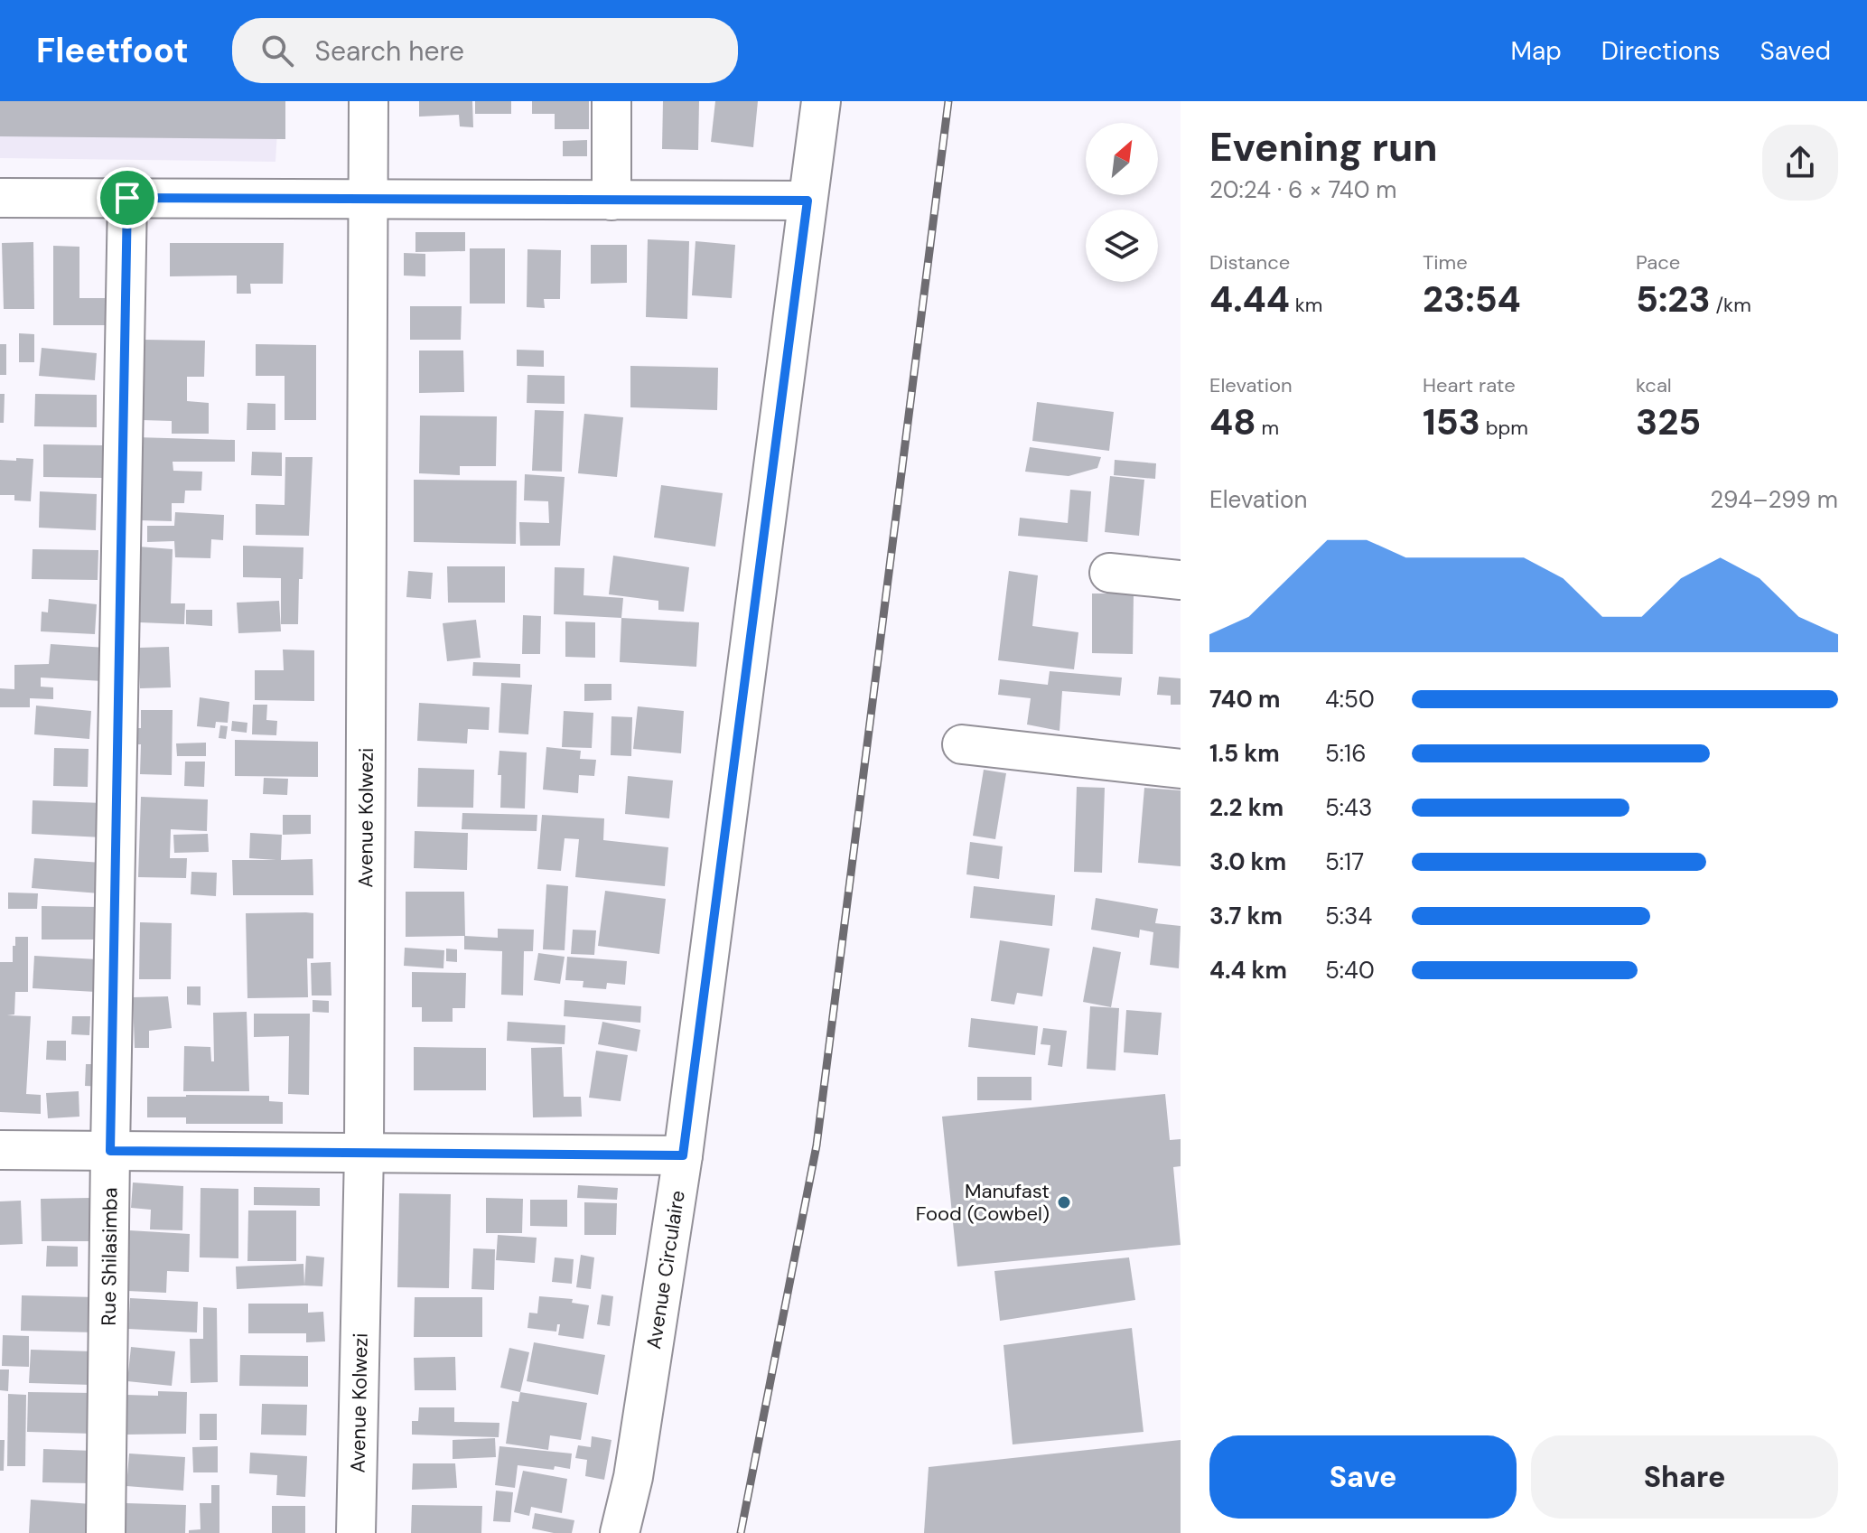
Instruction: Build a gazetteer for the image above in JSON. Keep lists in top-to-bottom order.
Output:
{
  "streets": {
    "street": ["Avenue Kolwezi", "Rue Shilasimba", "Avenue Circulaire"]
  },
  "places": ["Manufast Food (Cowbel)"],
  "north": "top right",
  "page": {
    "header": "Fleetfoot",
    "search": "Search here",
    "nav": ["Map", "Directions", "Saved"],
    "heading": ["Evening run", "20:24 · 6 × 740 m"],
    "stats": [
      ["Distance", "4.44 km"],
      ["Time", "23:54"],
      ["Pace", "5:23 /km"],
      ["Elevation", "48 m"],
      ["Heart rate", "153 bpm"],
      ["kcal", "325"]
    ],
    "chart": ["Elevation", "294–299 m"],
    "list": [
      {
        "name": "740 m",
        "note": "4:50"
      },
      {
        "name": "1.5 km",
        "note": "5:16"
      },
      {
        "name": "2.2 km",
        "note": "5:43"
      },
      {
        "name": "3.0 km",
        "note": "5:17"
      },
      {
        "name": "3.7 km",
        "note": "5:34"
      },
      {
        "name": "4.4 km",
        "note": "5:40"
      }
    ],
    "buttons": ["Save", "Share"]
  }
}
